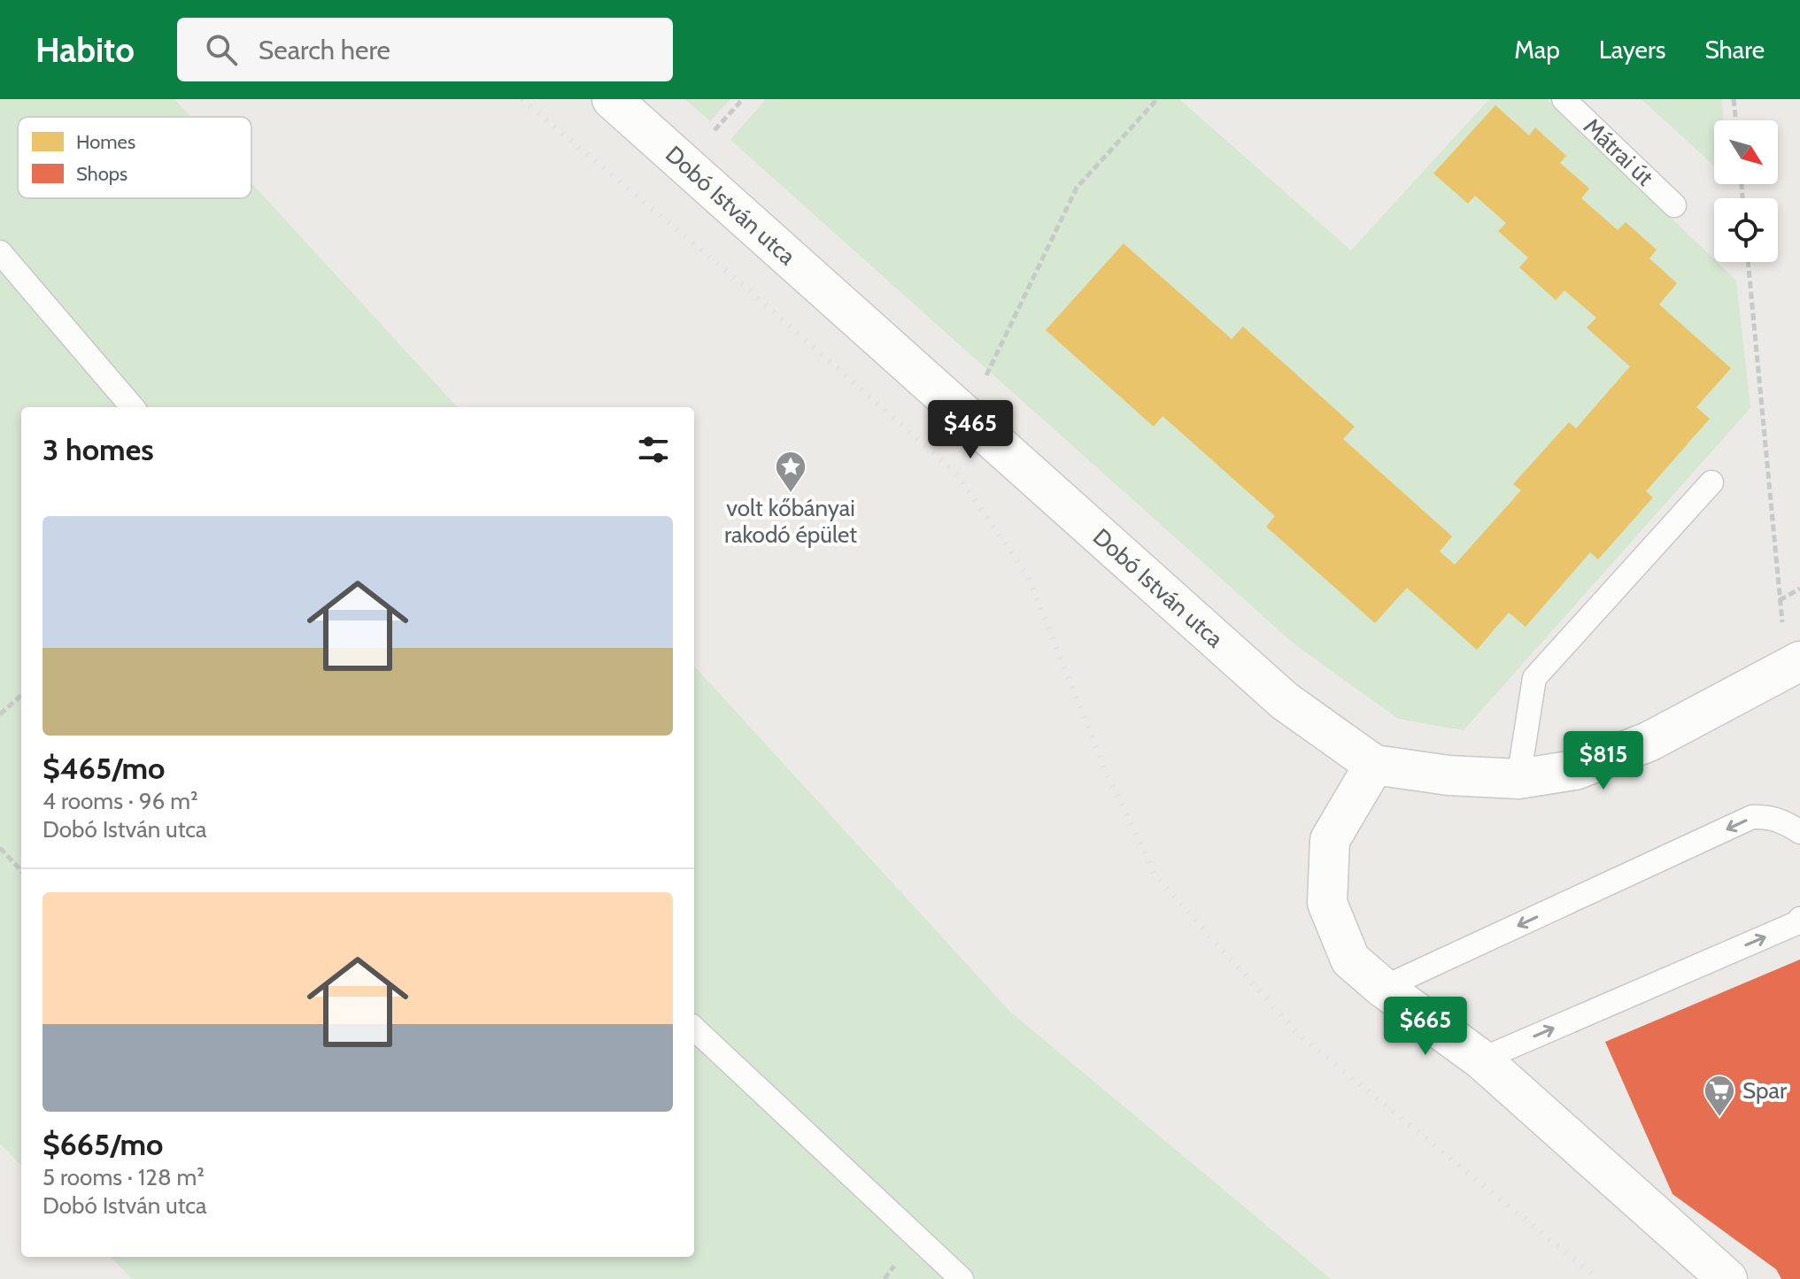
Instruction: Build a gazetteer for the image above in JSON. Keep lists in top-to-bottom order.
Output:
{
  "streets": {
    "street": ["Dobó István utca"],
    "lane": ["Mátrai út"]
  },
  "places": {
    "place": ["volt kőbányai rakodó épület"],
    "supermarket": ["Spar"]
  },
  "legend": ["Homes", "Shops"],
  "north": "bottom right",
  "page": {
    "header": "Habito",
    "search": "Search here",
    "nav": ["Map", "Layers", "Share"],
    "price": ["$465", "$815", "$665"],
    "heading": "3 homes",
    "list": [
      {
        "name": "$465/mo",
        "note": "4 rooms · 96 m² · Dobó István utca"
      },
      {
        "name": "$665/mo",
        "note": "5 rooms · 128 m² · Dobó István utca"
      }
    ]
  }
}
